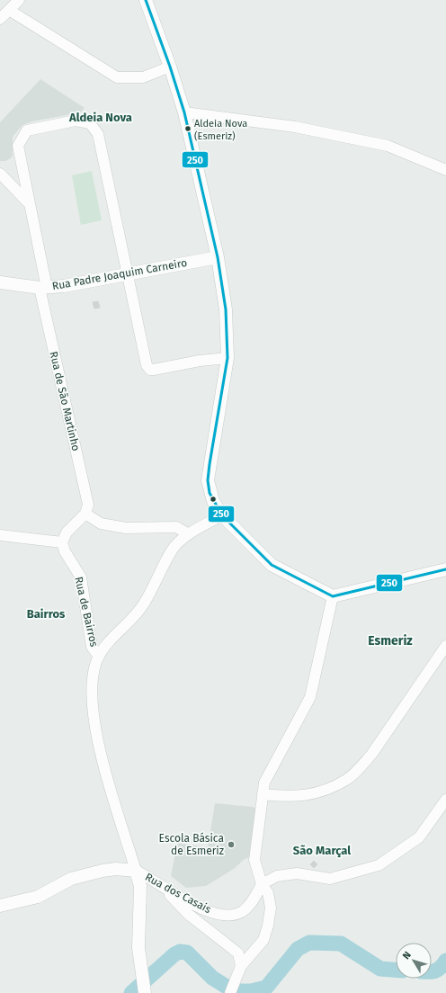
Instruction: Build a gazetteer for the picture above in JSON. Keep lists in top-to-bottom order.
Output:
{
  "streets": {
    "street": [
      "Rua Padre Joaquim Carneiro",
      "Rua de São Martinho",
      "Rua de Bairros",
      "Rua dos Casais"
    ]
  },
  "crossings": [
    ["Rua Padre Joaquim Carneiro", "Rua de São Martinho"]
  ],
  "districts": [
    "Aldeia Nova",
    "Bairros",
    "Esmeriz",
    "São Marçal"
  ],
  "places": ["Aldeia Nova (Esmeriz)", "Escola Básica de Esmeriz"],
  "lines": ["transit line 250"],
  "north": "top left"
}
